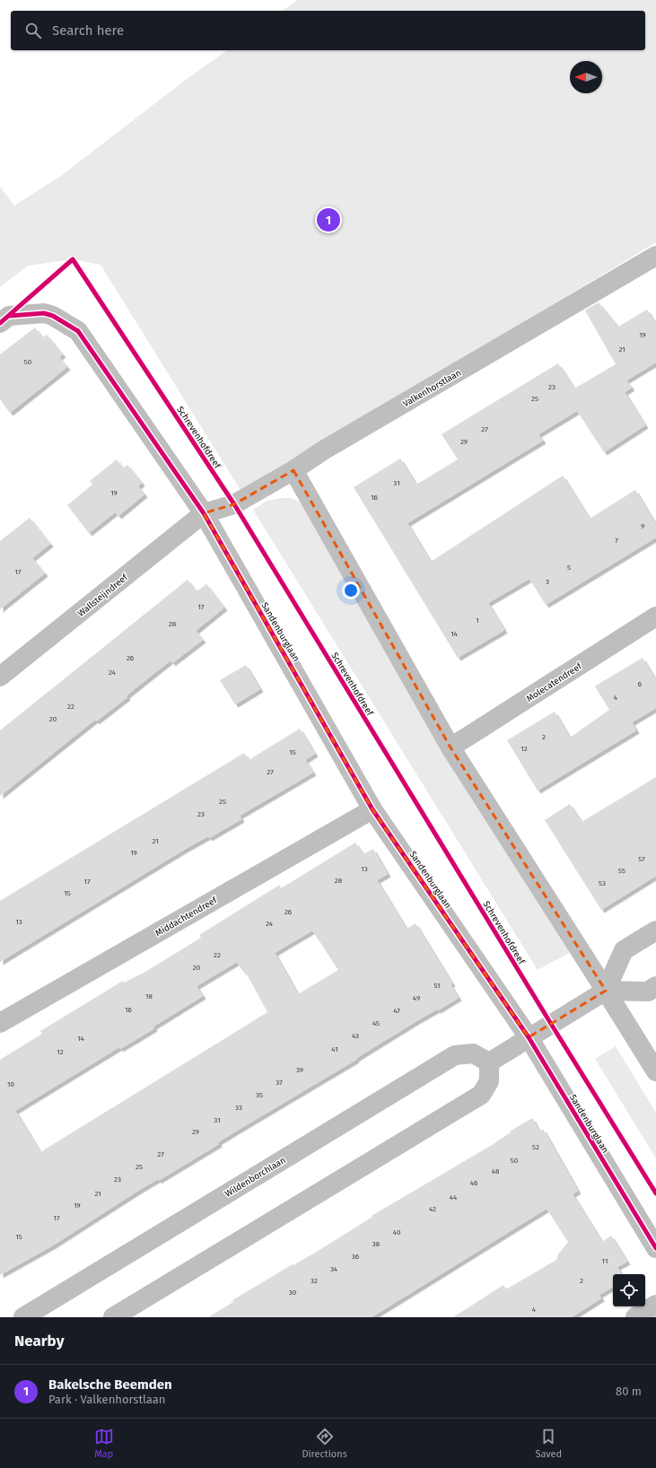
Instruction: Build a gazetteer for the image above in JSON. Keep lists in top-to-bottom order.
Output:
{
  "streets": {
    "street": [
      "Valkenhorstlaan",
      "Wallsteijndreef",
      "Sandenburglaan",
      "Molecatendreef",
      "Middachtendreef",
      "Wildenborchlaan"
    ],
    "cycle path": ["Schrevenhofdreef"]
  },
  "crossings": [
    ["Valkenhorstlaan", "Wallsteijndreef"],
    ["Valkenhorstlaan", "Sandenburglaan"],
    ["Wallsteijndreef", "Sandenburglaan"],
    ["Sandenburglaan", "Middachtendreef"]
  ],
  "house_numbers": [
    "19",
    "21",
    "50",
    "23",
    "25",
    "27",
    "29",
    "31",
    "19",
    "16",
    "9",
    "7",
    "5",
    "17",
    "3",
    "17",
    "1",
    "28",
    "14",
    "26",
    "24",
    "6",
    "4",
    "22",
    "20",
    "2",
    "12",
    "15",
    "27",
    "25",
    "23",
    "21",
    "19",
    "57",
    "13",
    "55",
    "28",
    "17",
    "53",
    "15",
    "26",
    "13",
    "24",
    "22",
    "20",
    "51",
    "18",
    "49",
    "16",
    "47",
    "45",
    "43",
    "14",
    "41",
    "12",
    "39",
    "37",
    "10",
    "35",
    "33",
    "31",
    "29",
    "52",
    "27",
    "50",
    "25",
    "48",
    "23",
    "46",
    "21",
    "44",
    "19",
    "42",
    "17",
    "40",
    "15",
    "38",
    "36",
    "11",
    "34",
    "32",
    "2",
    "30",
    "4"
  ],
  "north": "left",
  "page": {
    "search": "Search here",
    "pins": "1",
    "heading": "Nearby",
    "list": [
      {
        "mark": "1",
        "name": "Bakelsche Beemden",
        "note": "Park · Valkenhorstlaan",
        "value": "80 m"
      }
    ],
    "nav": ["Map", "Directions", "Saved"]
  }
}
